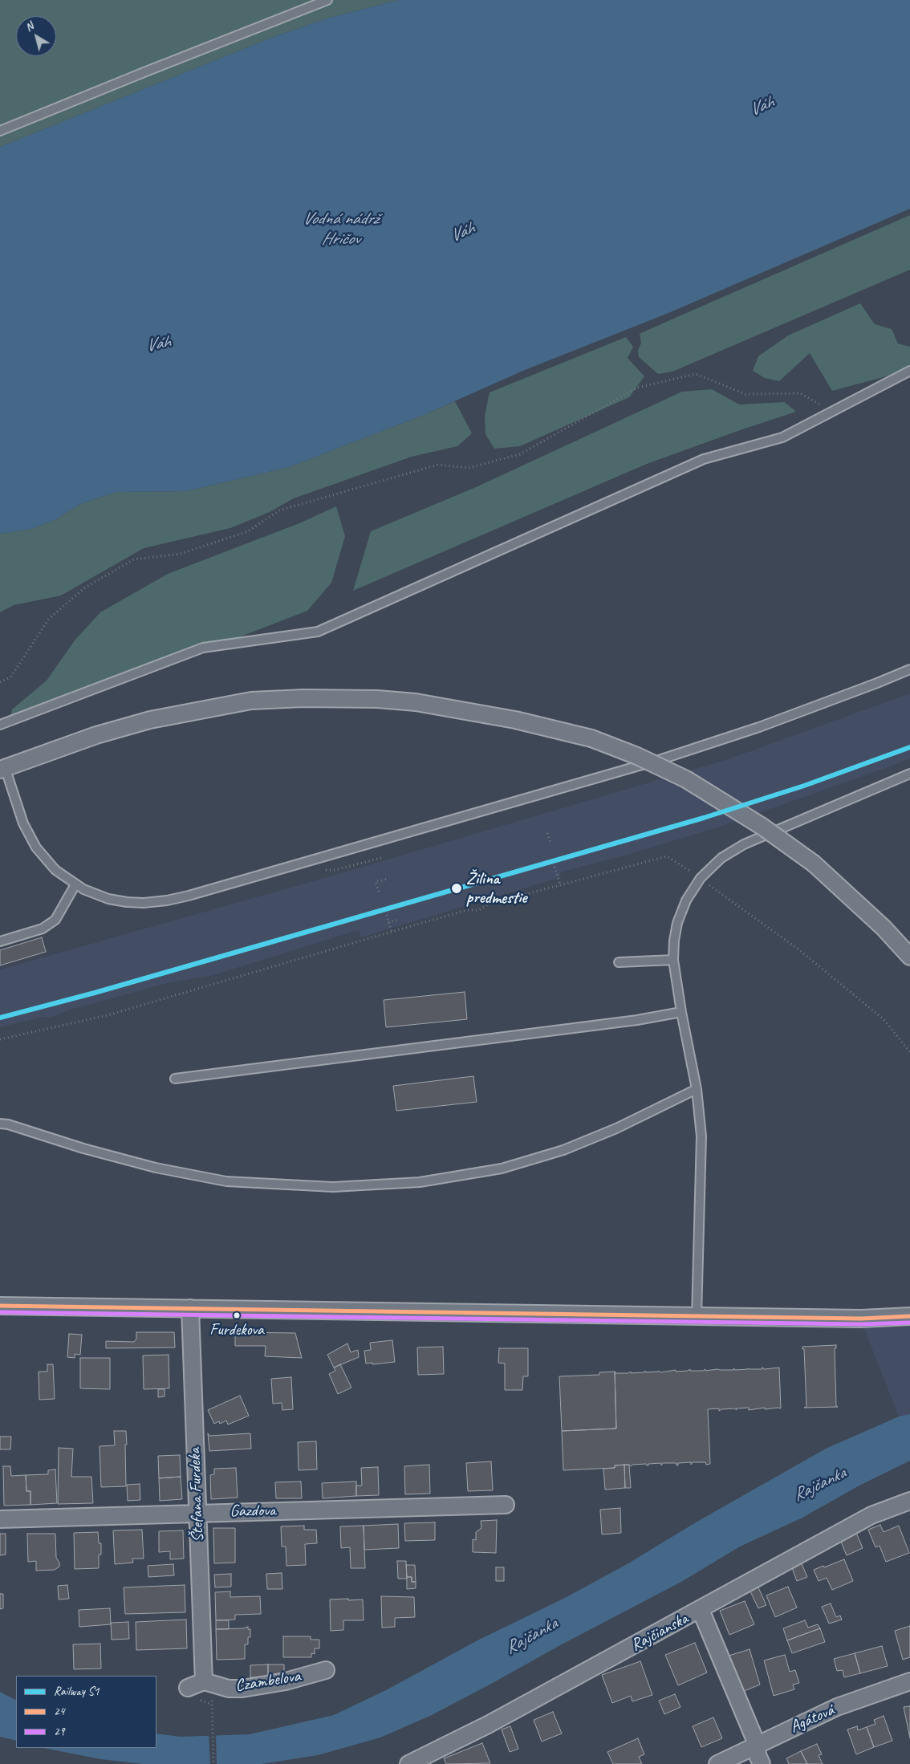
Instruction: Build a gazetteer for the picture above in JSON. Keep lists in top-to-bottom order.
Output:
{
  "streets": {
    "street": [
      "Štefana Furdeka",
      "Gazdova",
      "Rajčianska",
      "Czambelova",
      "Agátová"
    ]
  },
  "crossings": [
    ["Štefana Furdeka", "Gazdova"],
    ["Štefana Furdeka", "Czambelova"]
  ],
  "water": ["Váh", "Vodná nádrž Hričov", "Rajčanka"],
  "places": ["Žilina predmestie", "Furdekova"],
  "lines": ["rail line S1", "transit line 24", "transit line 29"],
  "legend": ["Railway S1", "24", "29"],
  "north": "top left"
}
